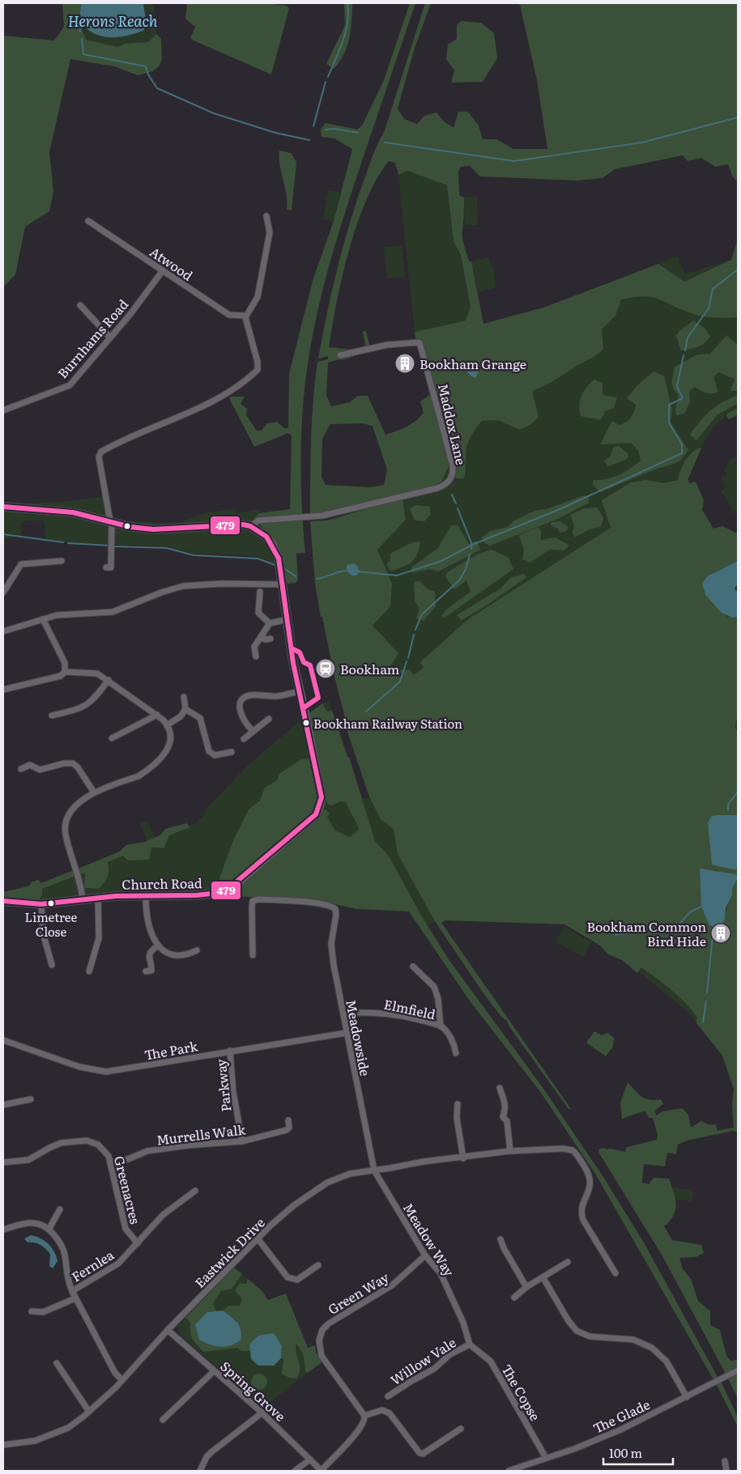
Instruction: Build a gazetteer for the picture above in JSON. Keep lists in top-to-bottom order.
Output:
{
  "streets": {
    "street": [
      "Atwood",
      "Burnhams Road",
      "Maddox Lane",
      "Church Road",
      "Elmfield",
      "Meadowside",
      "The Park",
      "Parkway",
      "Murrells Walk",
      "Greenacres",
      "Meadow Way",
      "Eastwick Drive",
      "Fernlea",
      "Green Way",
      "Willow Vale",
      "Spring Grove",
      "The Copse",
      "The Glade"
    ]
  },
  "crossings": [
    ["Atwood", "Burnhams Road"],
    ["Maddox Lane", "Church Road"],
    ["Elmfield", "Meadowside"],
    ["Meadowside", "The Park"],
    ["Meadowside", "Meadow Way"],
    ["Meadowside", "Eastwick Drive"],
    ["The Park", "Parkway"],
    ["Parkway", "Murrells Walk"],
    ["Murrells Walk", "Greenacres"],
    ["Greenacres", "Fernlea"],
    ["Meadow Way", "Eastwick Drive"],
    ["Meadow Way", "Green Way"],
    ["Meadow Way", "Willow Vale"],
    ["Meadow Way", "The Copse"],
    ["Eastwick Drive", "Spring Grove"],
    ["Willow Vale", "The Copse"],
    ["The Copse", "The Glade"]
  ],
  "water": ["Herons Reach"],
  "places": {
    "building": ["Bookham Grange", "Bookham Common Bird Hide"],
    "station": ["Bookham"],
    "other": ["Bookham Railway Station", "Limetree Close"]
  },
  "lines": ["transit line 479"],
  "scale_bar": "100 m"
}
